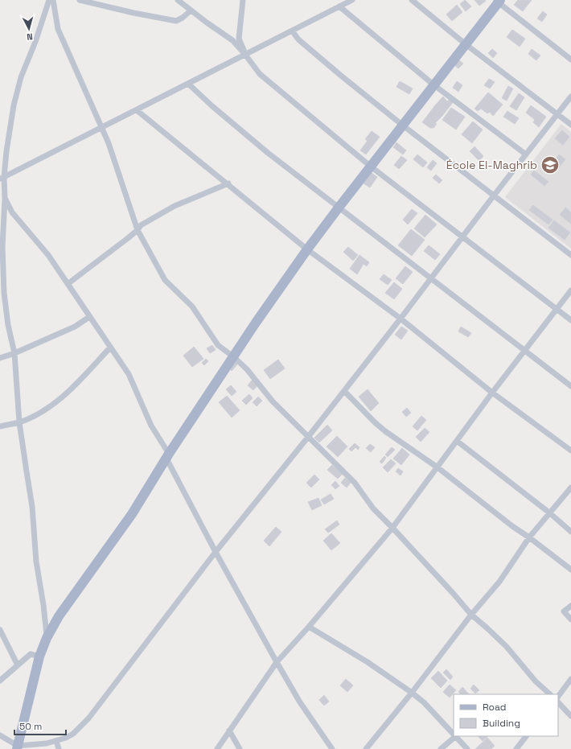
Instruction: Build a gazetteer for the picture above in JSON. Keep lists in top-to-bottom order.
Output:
{
  "places": {
    "school or university": ["École El-Maghrib"]
  },
  "legend": ["Road", "Building"],
  "scale_bar": "50 m",
  "north": "bottom"
}
